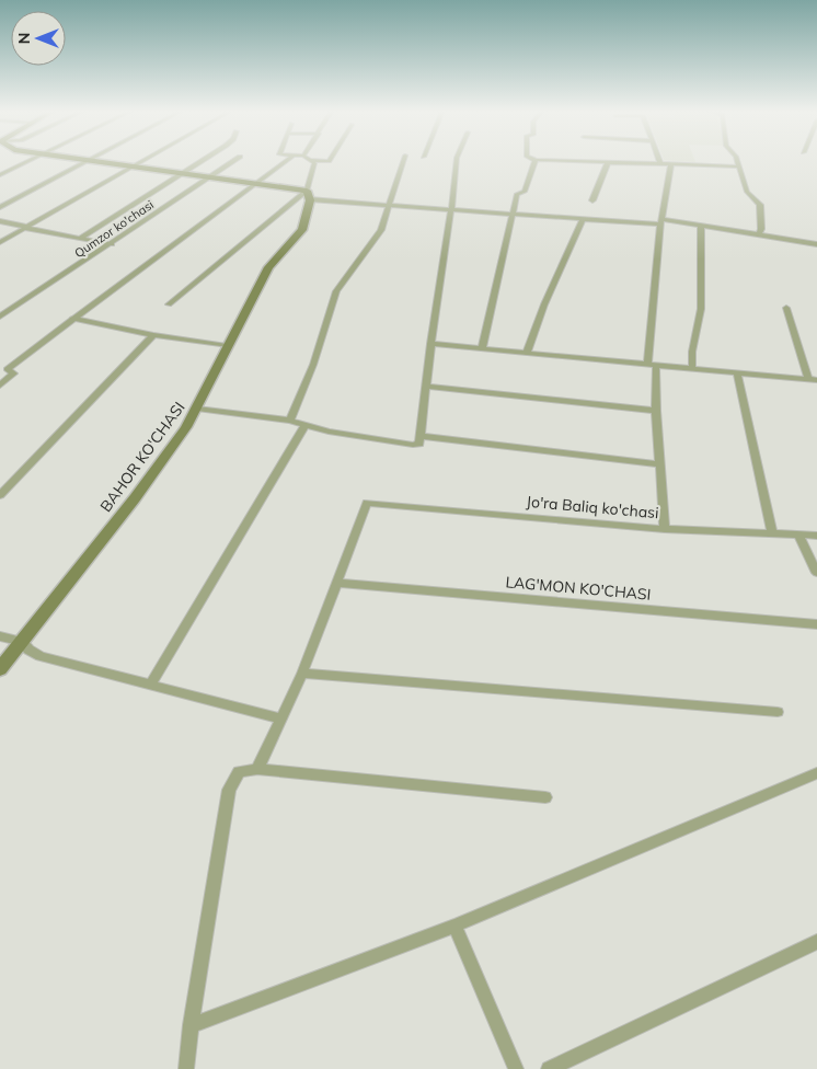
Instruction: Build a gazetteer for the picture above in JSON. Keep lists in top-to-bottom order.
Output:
{
  "streets": {
    "street": [
      "Qumzor ko'chasi",
      "BAHOR KO'CHASI",
      "Jo'ra Baliq ko'chasi",
      "LAG'MON KO'CHASI"
    ]
  },
  "crossings": [
    ["Jo'ra Baliq ko'chasi", "LAG'MON KO'CHASI"]
  ],
  "north": "left"
}
